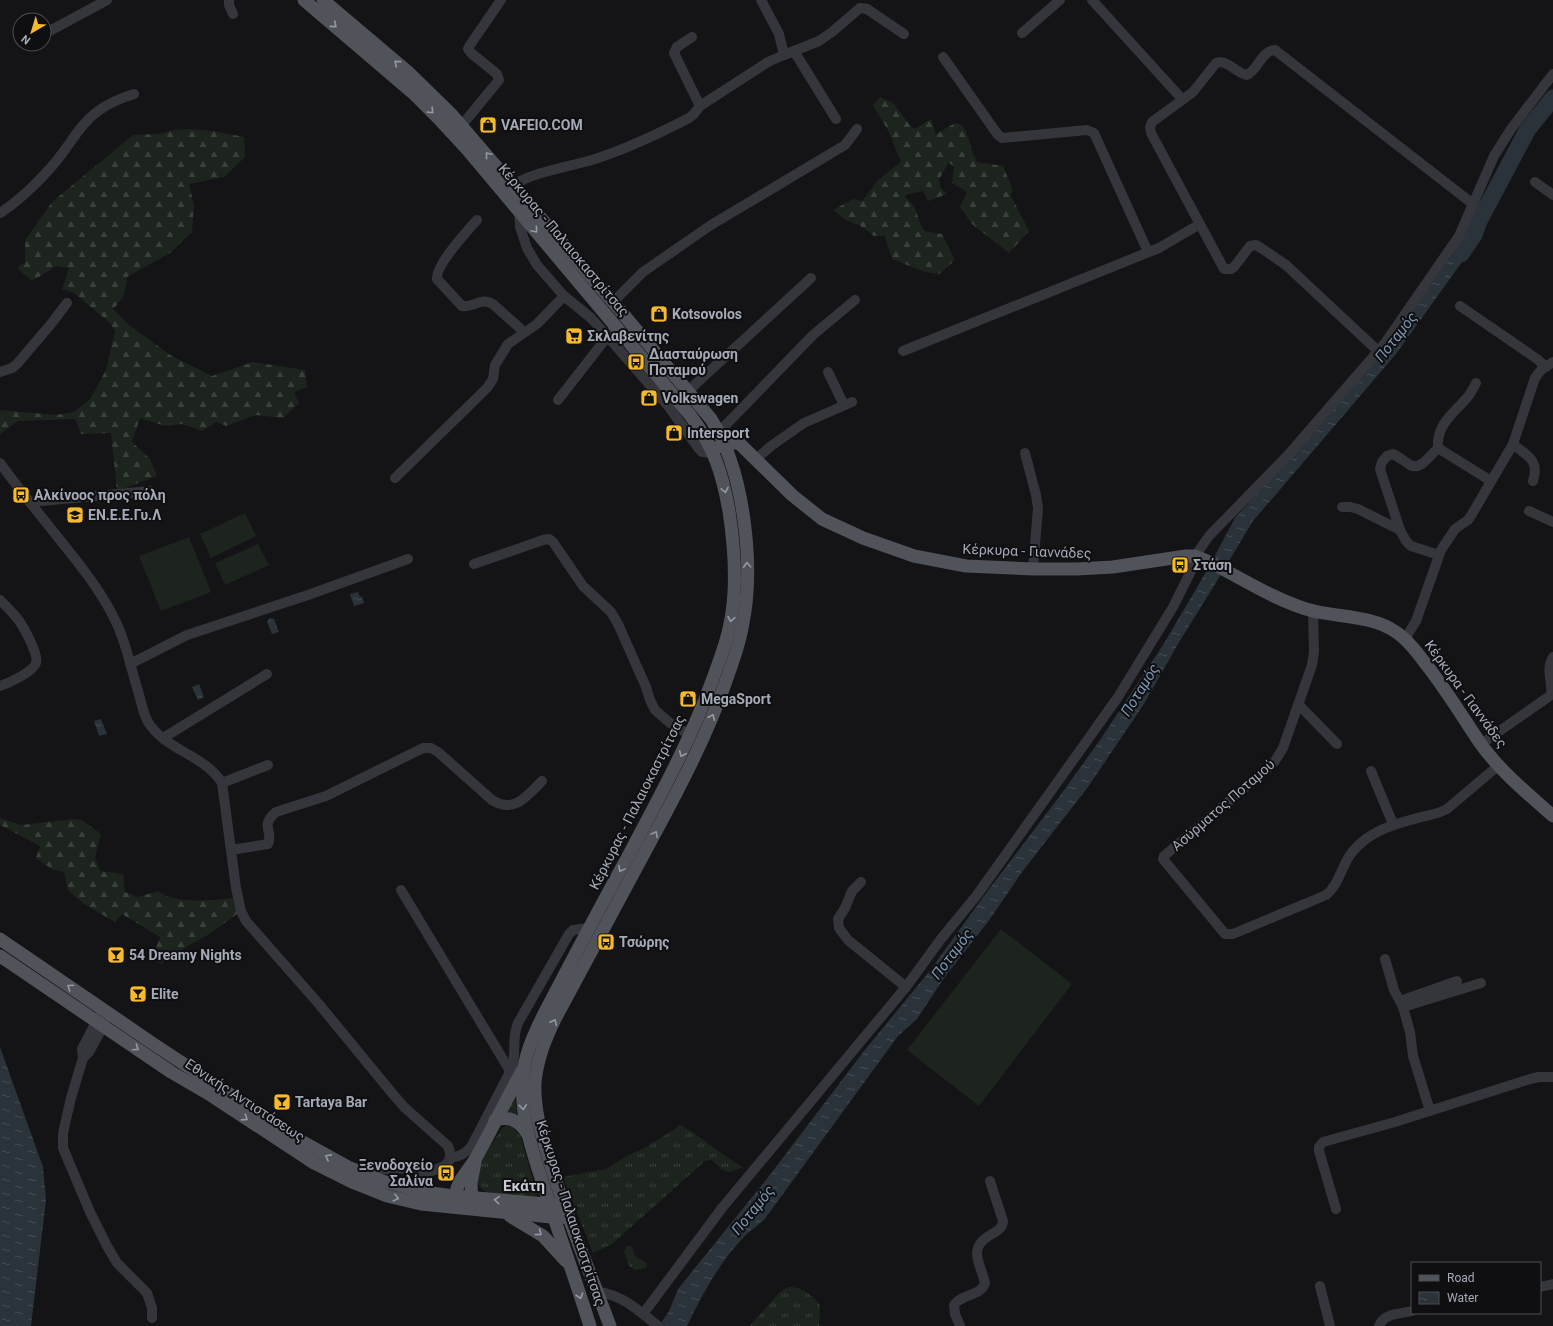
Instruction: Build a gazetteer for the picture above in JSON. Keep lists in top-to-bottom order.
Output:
{
  "streets": {
    "main road": ["Κέρκυρας - Παλαιοκαστρίτσας", "Κέρκυρα - Γιαννάδες", "Εθνικής Αντιστάσεως"],
    "street": ["Ασύρματος Ποταμού"]
  },
  "crossings": [
    ["Κέρκυρας - Παλαιοκαστρίτσας", "Κέρκυρα - Γιαννάδες"],
    ["Κέρκυρας - Παλαιοκαστρίτσας", "Εθνικής Αντιστάσεως"],
    ["Κέρκυρα - Γιαννάδες", "Ασύρματος Ποταμού"]
  ],
  "districts": ["Εκάτη"],
  "water": ["Ποταμός"],
  "places": {
    "shop": [
      "VAFEIO.COM",
      "Kotsovolos",
      "Volkswagen",
      "Intersport",
      "MegaSport"
    ],
    "supermarket": ["Σκλαβενίτης"],
    "bus stop": [
      "Διασταύρωση Ποταμού",
      "Αλκίνοος προς πόλη",
      "Στάση",
      "Τσώρης",
      "Ξενοδοχείο Σαλίνα"
    ],
    "school or university": ["ΕΝ.Ε.Ε.Γυ.Λ"],
    "bar": ["54 Dreamy Nights", "Elite", "Tartaya Bar"]
  },
  "legend": ["Road", "Water"],
  "north": "bottom left"
}
